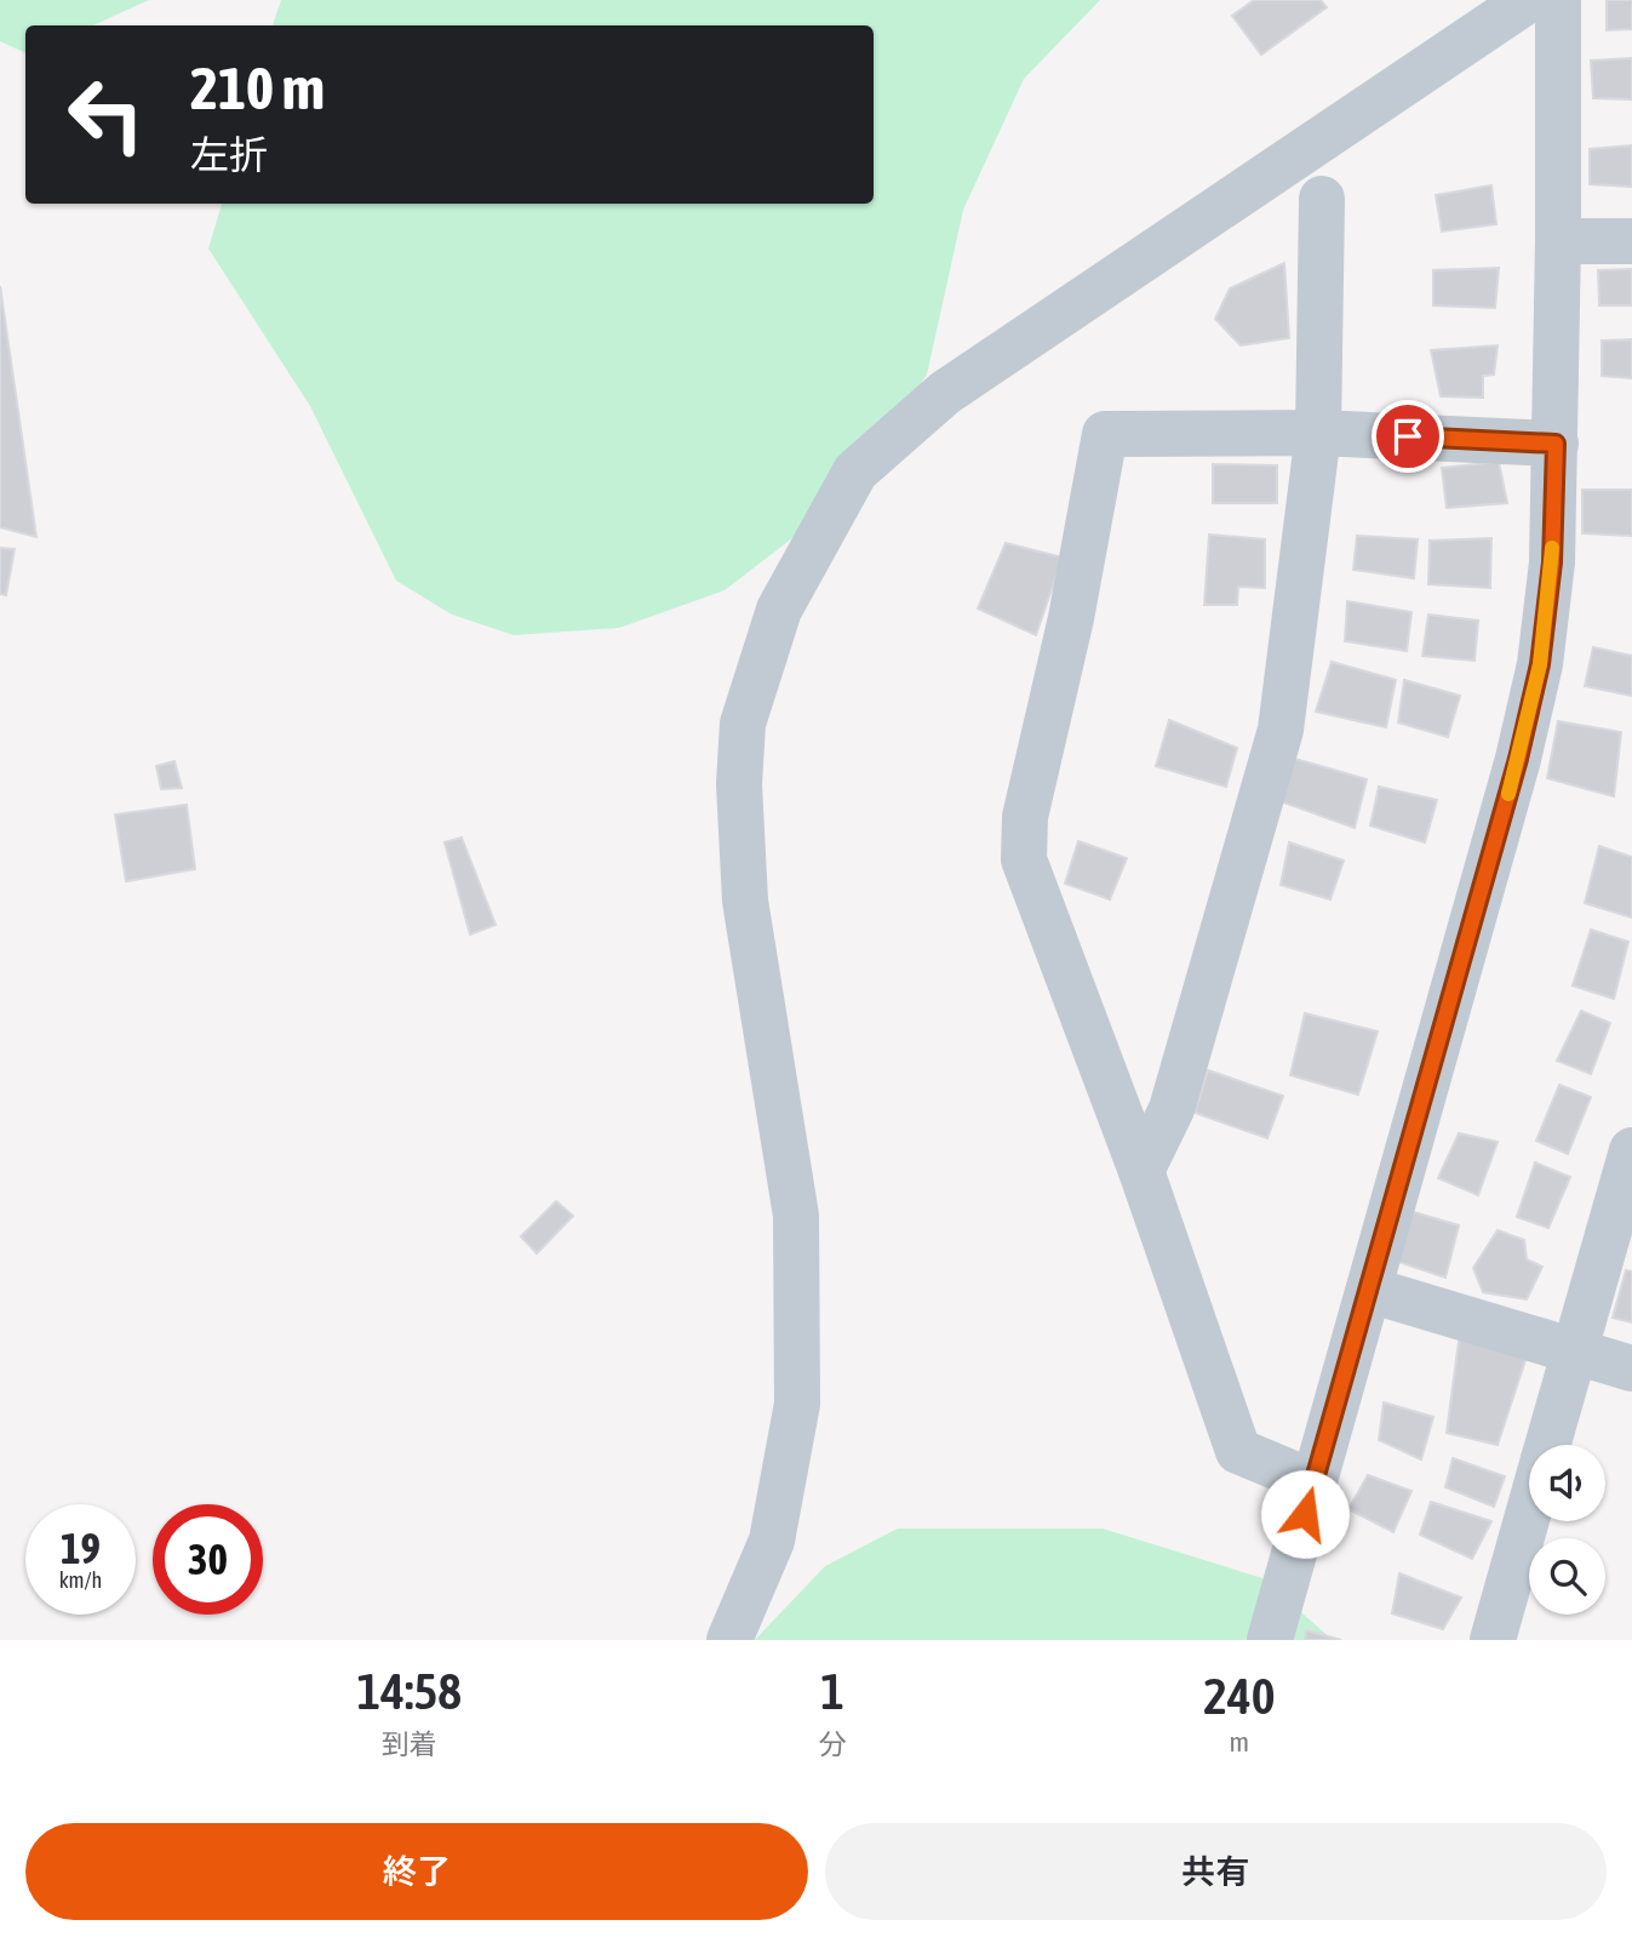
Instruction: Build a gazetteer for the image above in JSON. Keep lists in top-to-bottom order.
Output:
{
  "page": {
    "turn": ["210 m", "左折"],
    "speed": "19 km/h",
    "limit": "30",
    "eta": [
      "14:58",
      "到着",
      "1",
      "分",
      "240",
      "m"
    ],
    "buttons": ["終了", "共有"]
  }
}
